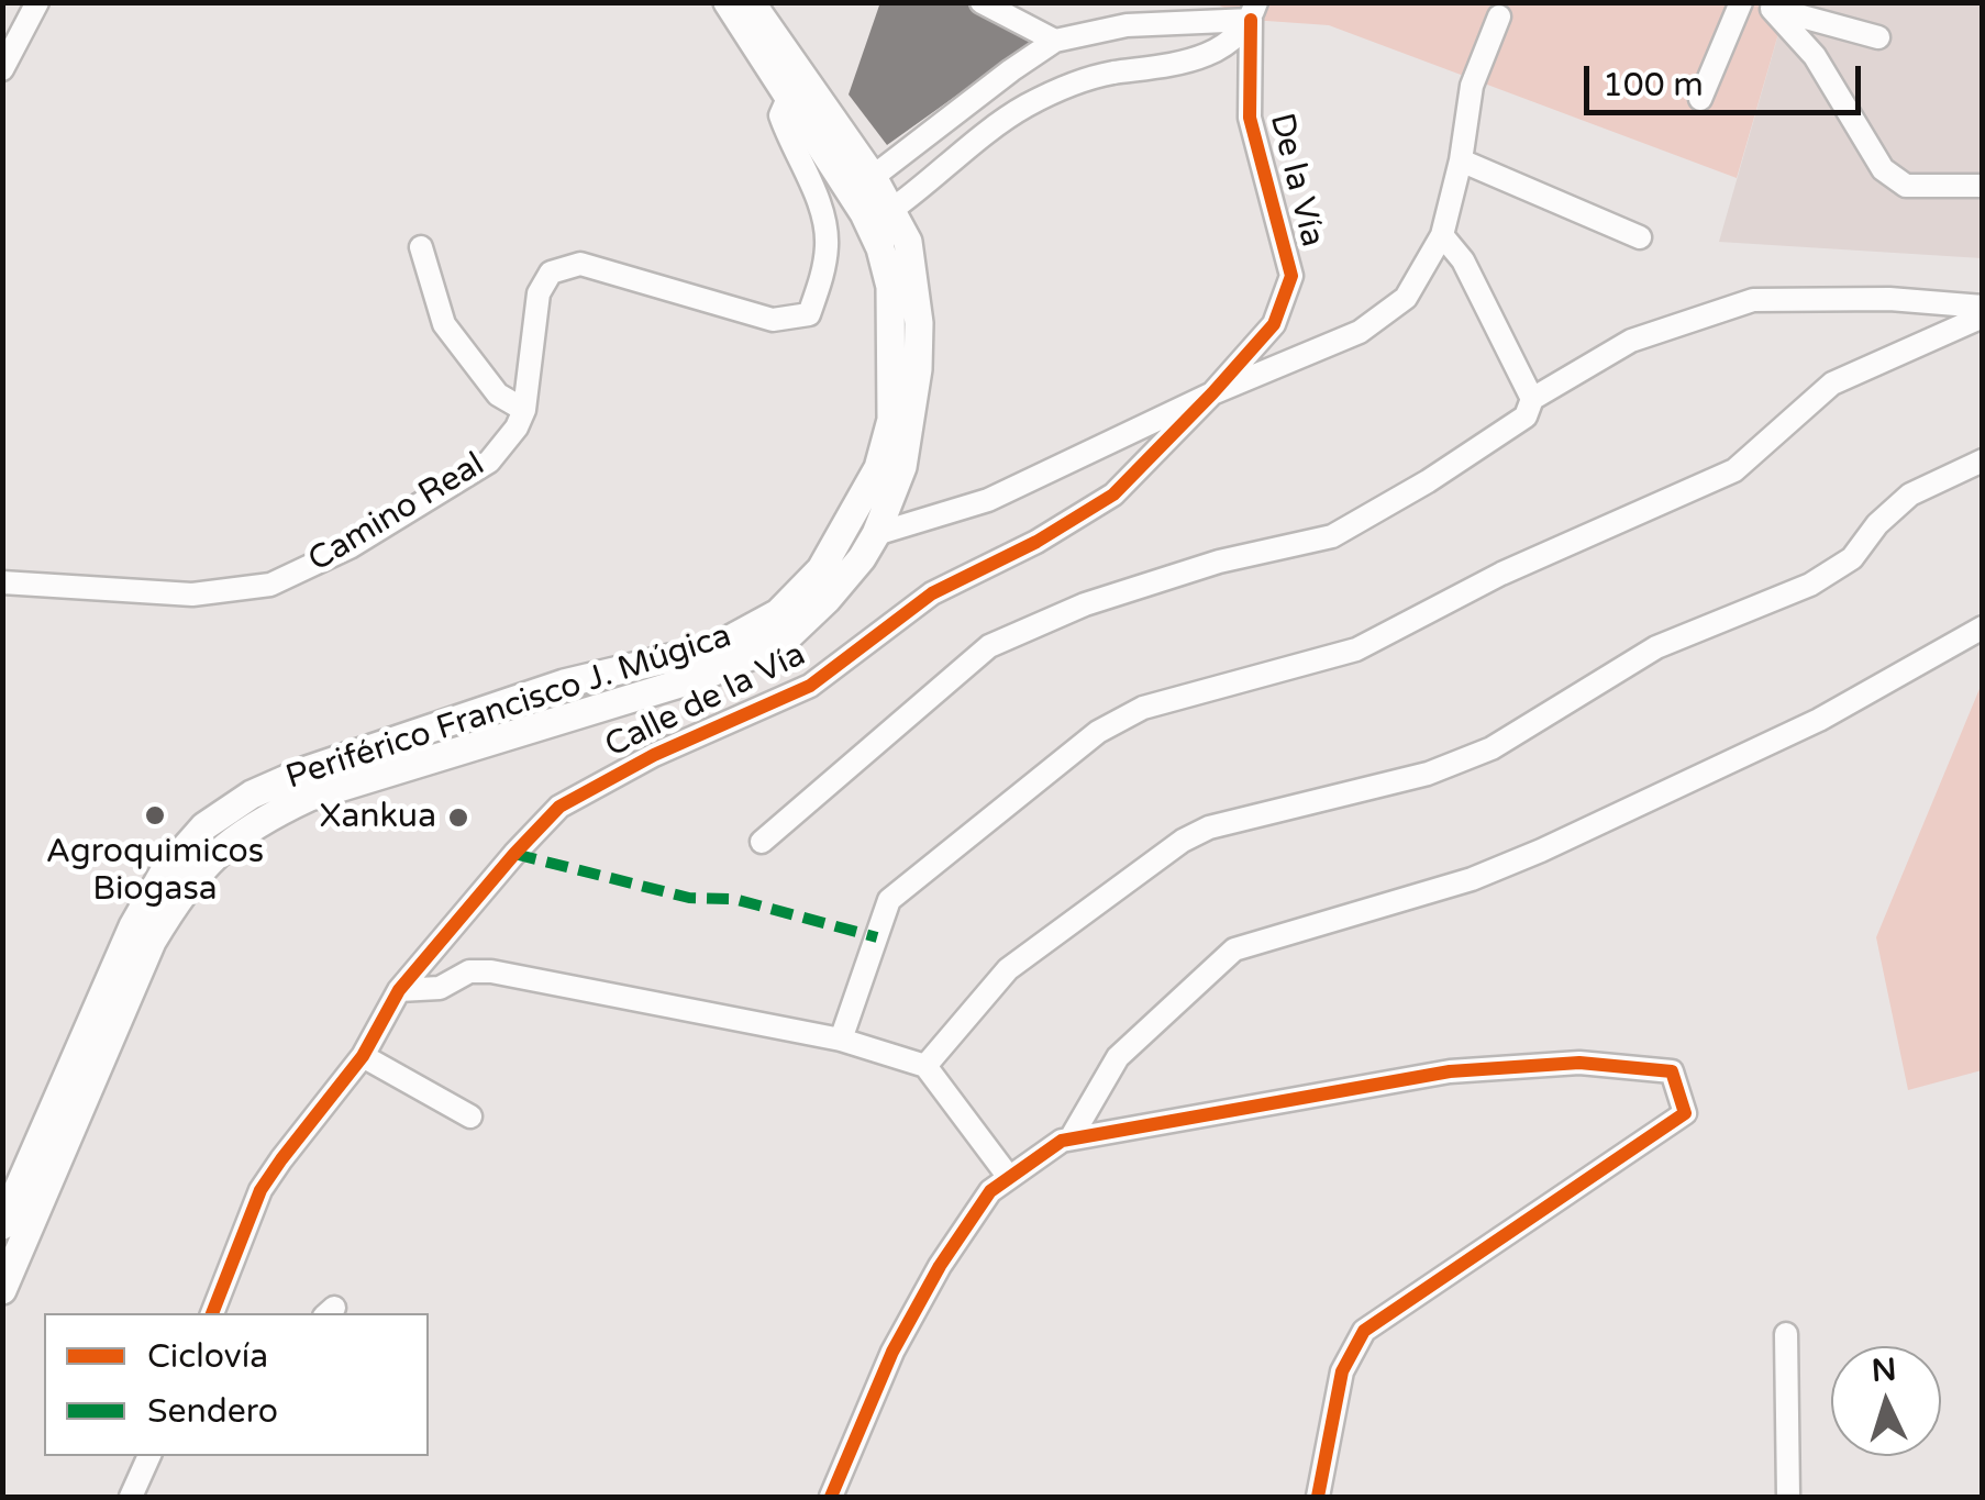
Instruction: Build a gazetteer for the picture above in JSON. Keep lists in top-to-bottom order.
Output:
{
  "streets": {
    "main road": ["Periférico Francisco J. Múgica"],
    "street": ["De la Vía", "Camino Real", "Calle de la Vía"]
  },
  "crossings": [
    ["De la Vía", "Calle de la Vía"],
    ["Camino Real", "Periférico Francisco J. Múgica"]
  ],
  "places": ["Agroquimicos Biogasa", "Xankua"],
  "legend": ["Ciclovía", "Sendero"],
  "scale_bar": "100 m",
  "north": "top"
}
